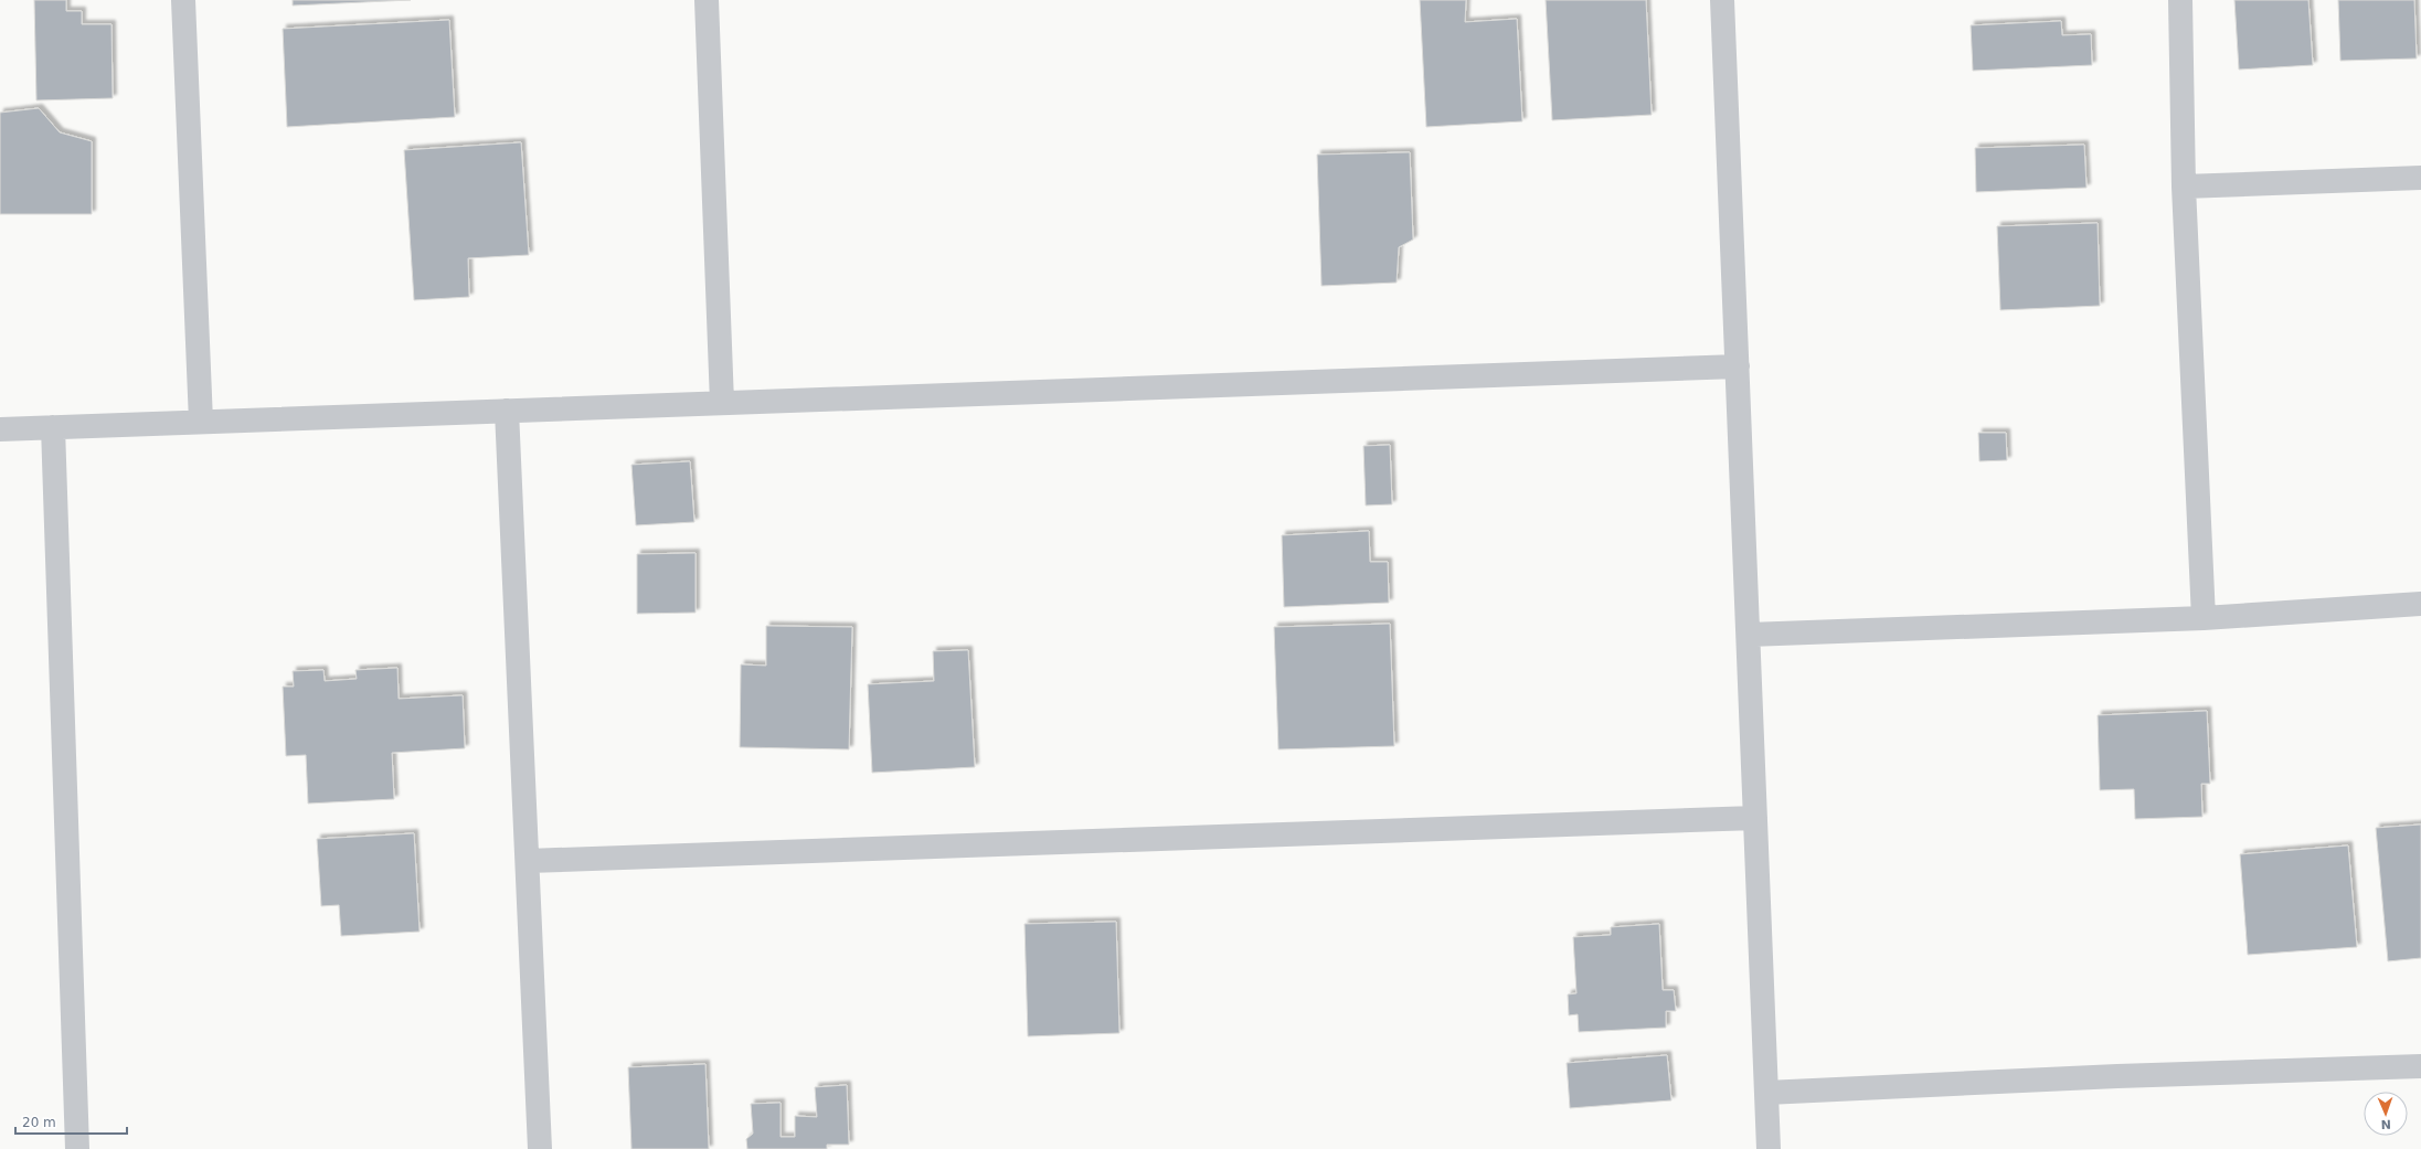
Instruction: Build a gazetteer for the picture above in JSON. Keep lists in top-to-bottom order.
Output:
{
  "scale_bar": "20 m",
  "north": "bottom"
}
